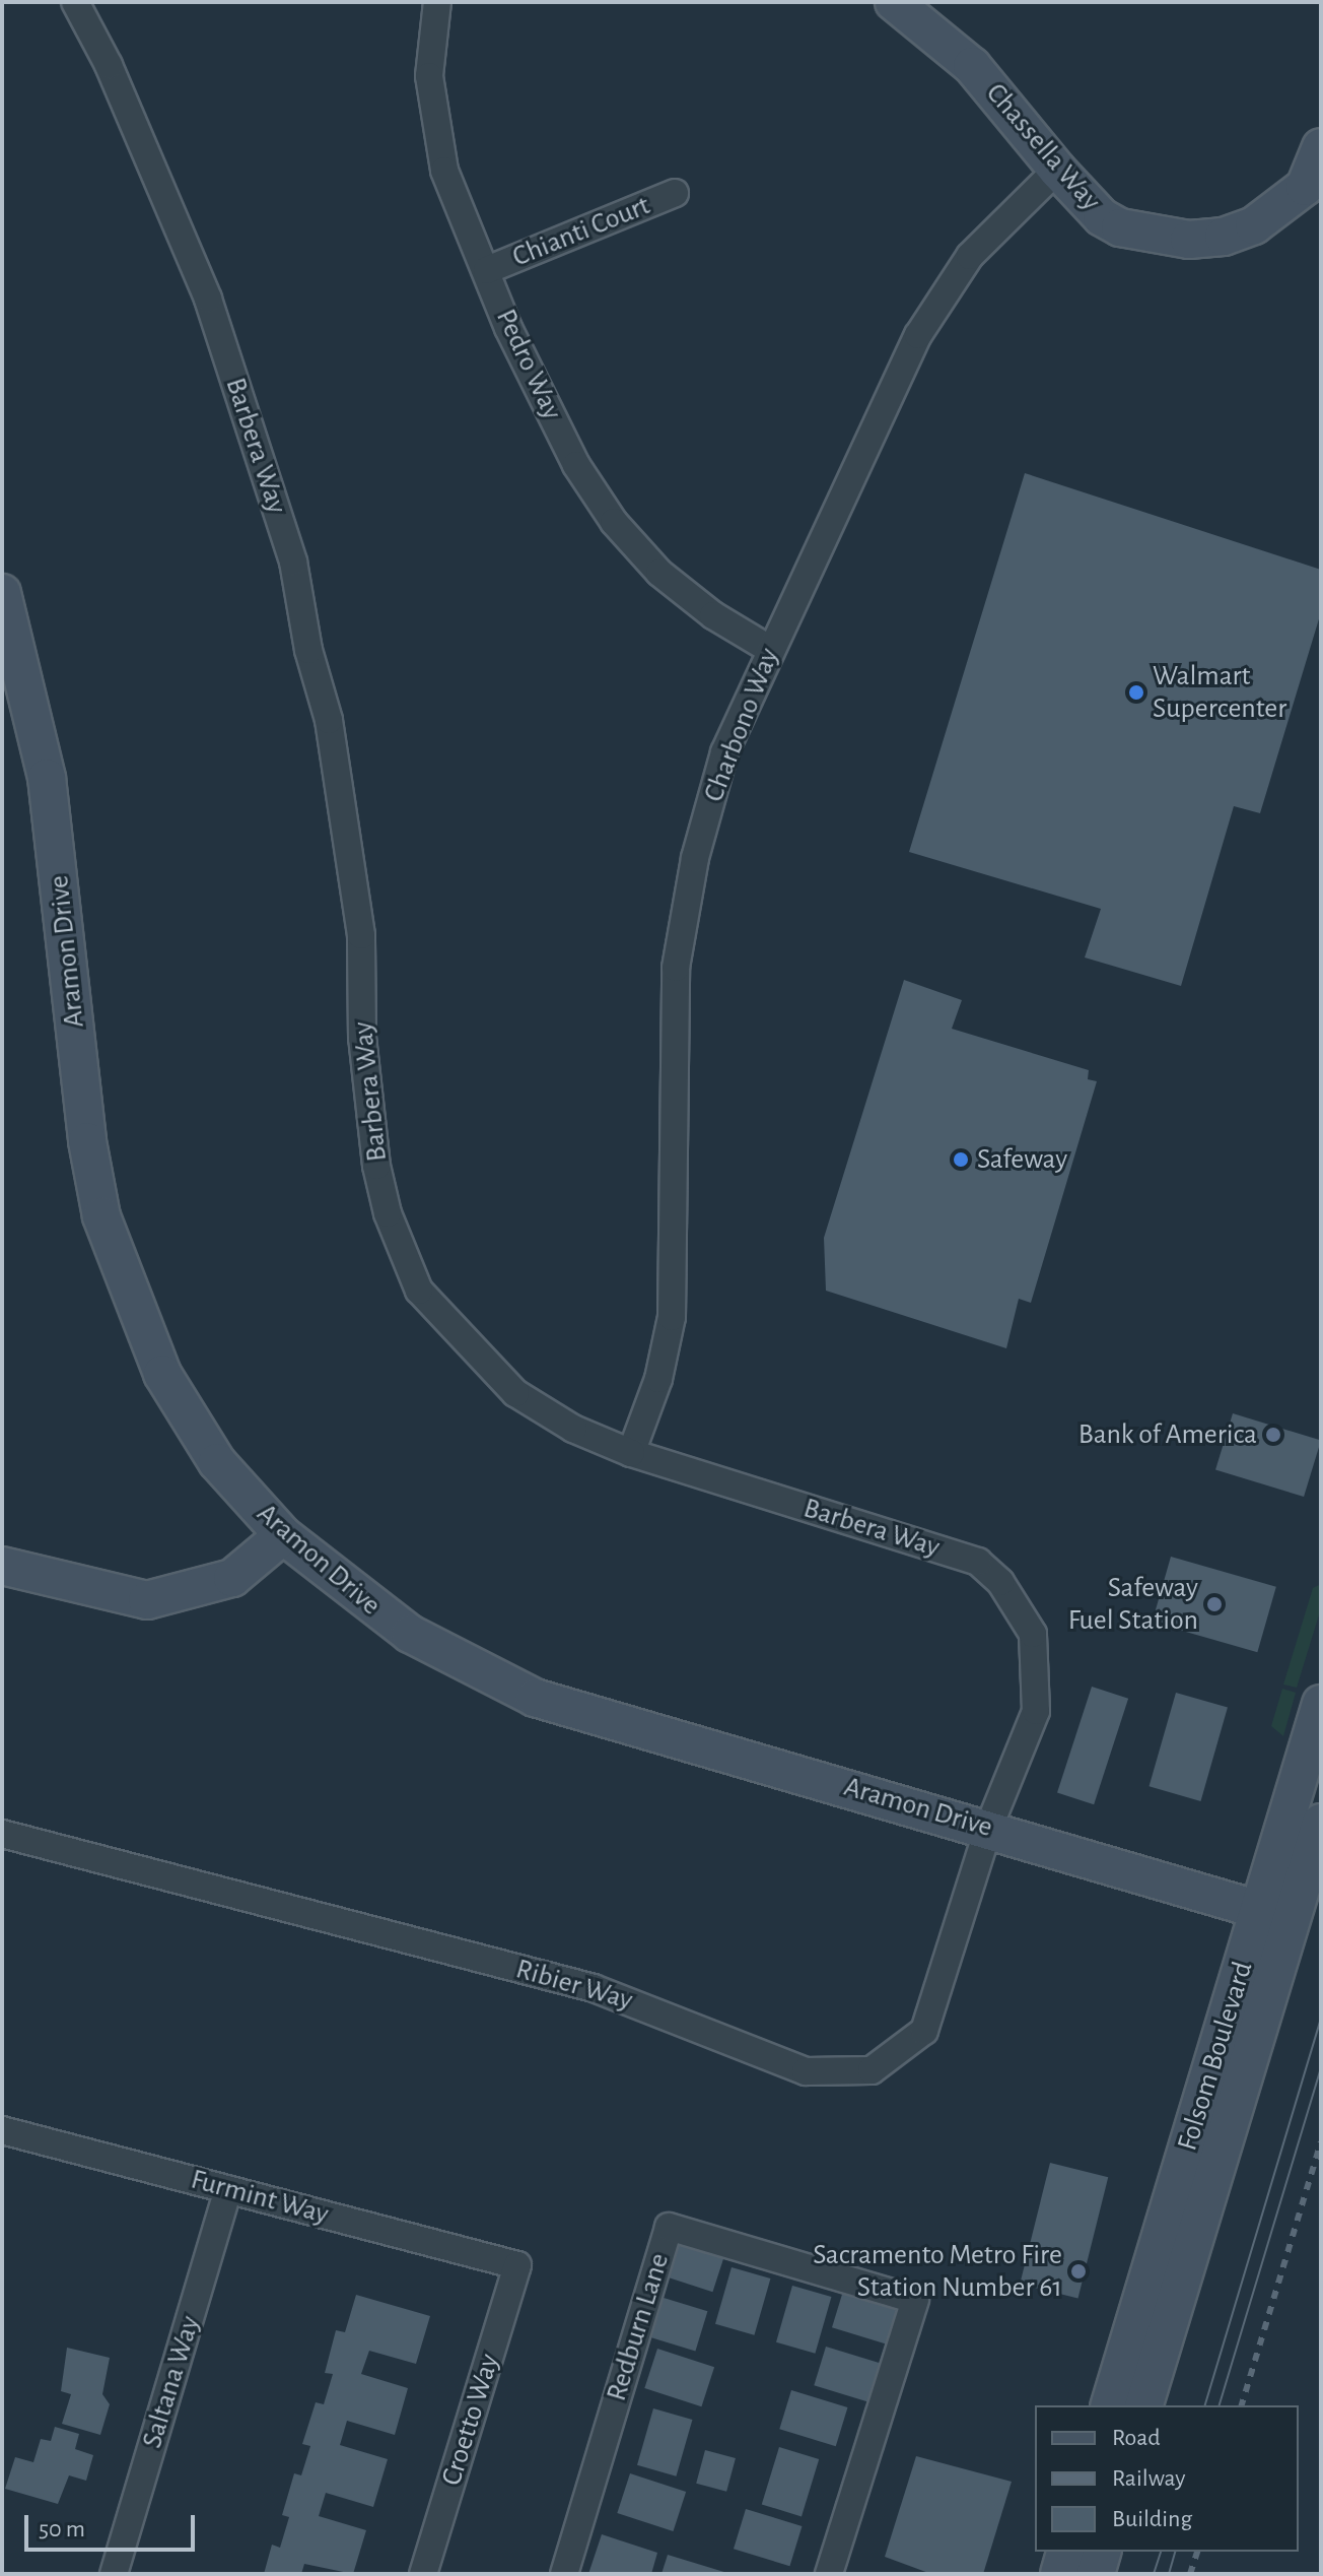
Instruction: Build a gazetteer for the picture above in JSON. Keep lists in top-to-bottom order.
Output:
{
  "streets": {
    "street": [
      "Chassella Way",
      "Chianti Court",
      "Pedro Way",
      "Barbera Way",
      "Charbono Way",
      "Aramon Drive",
      "Ribier Way",
      "Folsom Boulevard",
      "Furmint Way",
      "Redburn Lane",
      "Saltana Way",
      "Croetto Way"
    ]
  },
  "crossings": [
    ["Chassella Way", "Charbono Way"],
    ["Chianti Court", "Pedro Way"],
    ["Pedro Way", "Charbono Way"],
    ["Barbera Way", "Charbono Way"],
    ["Barbera Way", "Aramon Drive"],
    ["Barbera Way", "Ribier Way"],
    ["Aramon Drive", "Ribier Way"],
    ["Aramon Drive", "Folsom Boulevard"],
    ["Furmint Way", "Saltana Way"],
    ["Furmint Way", "Croetto Way"]
  ],
  "places": [
    "Walmart Supercenter",
    "Safeway",
    "Bank of America",
    "Safeway Fuel Station",
    "Sacramento Metro Fire Station Number 61"
  ],
  "legend": ["Road", "Railway", "Building"],
  "scale_bar": "50 m"
}
